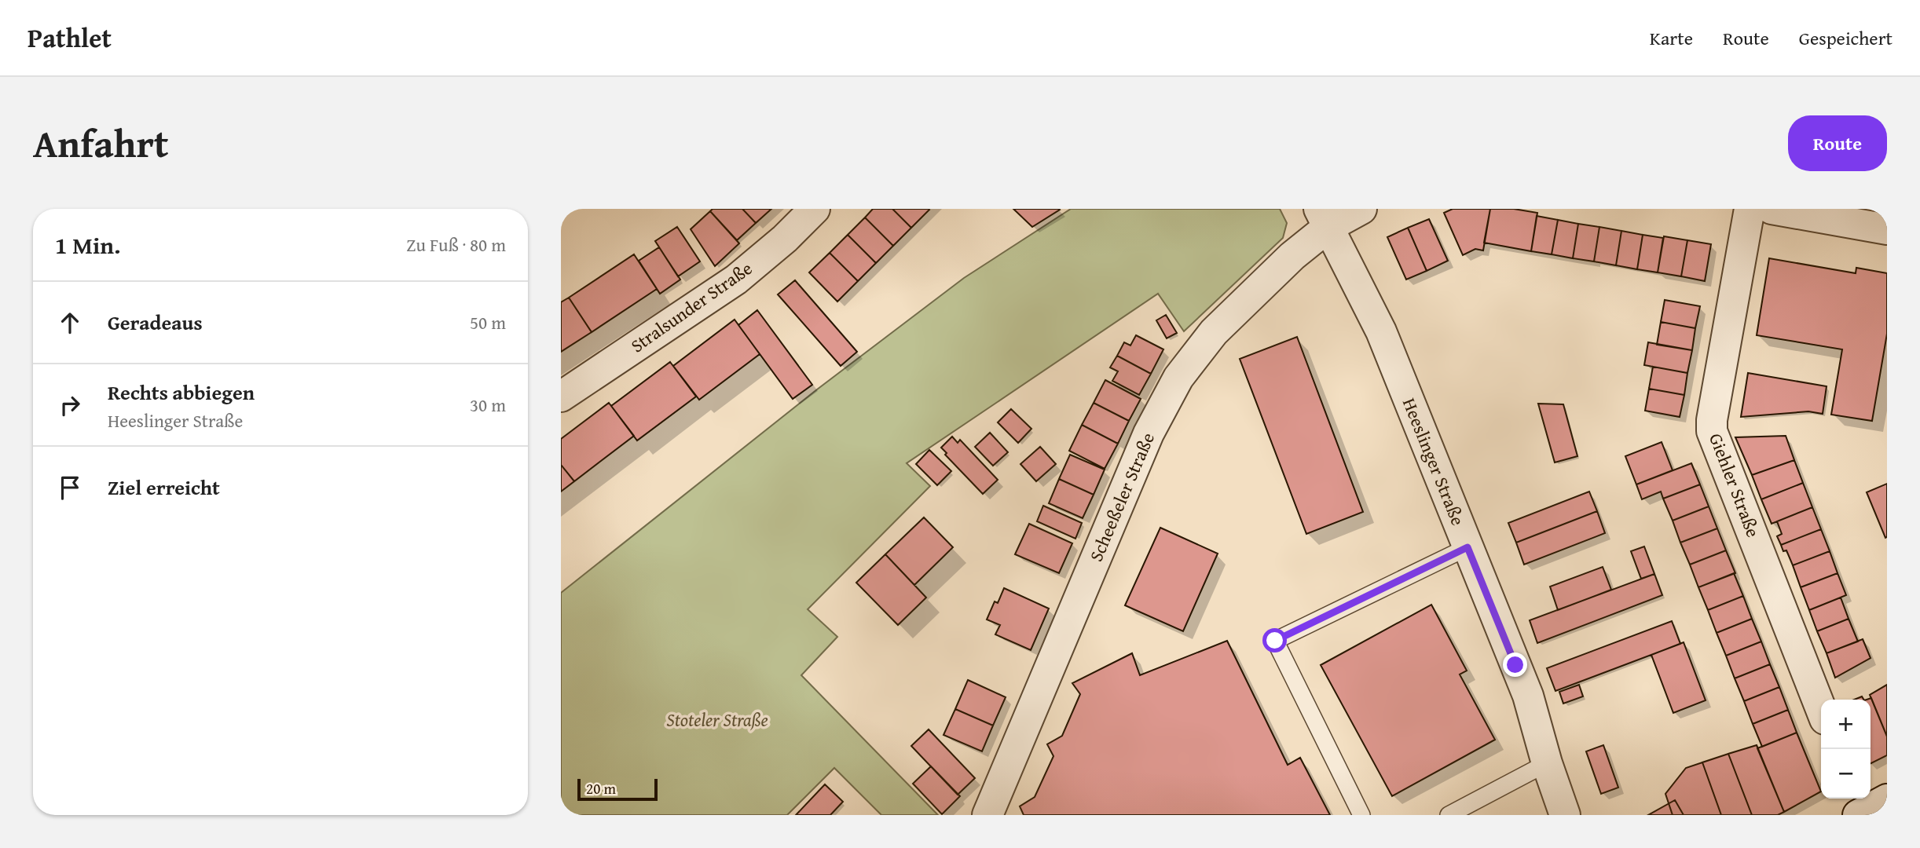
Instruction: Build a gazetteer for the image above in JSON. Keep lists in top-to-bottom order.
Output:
{
  "streets": {
    "street": [
      "Stralsunder Straße",
      "Heeslinger Straße",
      "Giehler Straße",
      "Scheeßeler Straße"
    ]
  },
  "crossings": [
    ["Heeslinger Straße", "Scheeßeler Straße"]
  ],
  "parks": ["Stoteler Straße"],
  "scale_bar": "20 m",
  "page": {
    "header": "Pathlet",
    "nav": ["Karte", "Route", "Gespeichert"],
    "title": "Anfahrt",
    "buttons": "Route",
    "heading": ["1 Min.", "Zu Fuß · 80 m"],
    "list": [
      ["Geradeaus", "50 m"],
      ["Rechts abbiegen", "Heeslinger Straße", "30 m"],
      "Ziel erreicht"
    ],
    "map_buttons": ["+", "−"],
    "scale": "20 m"
  }
}
